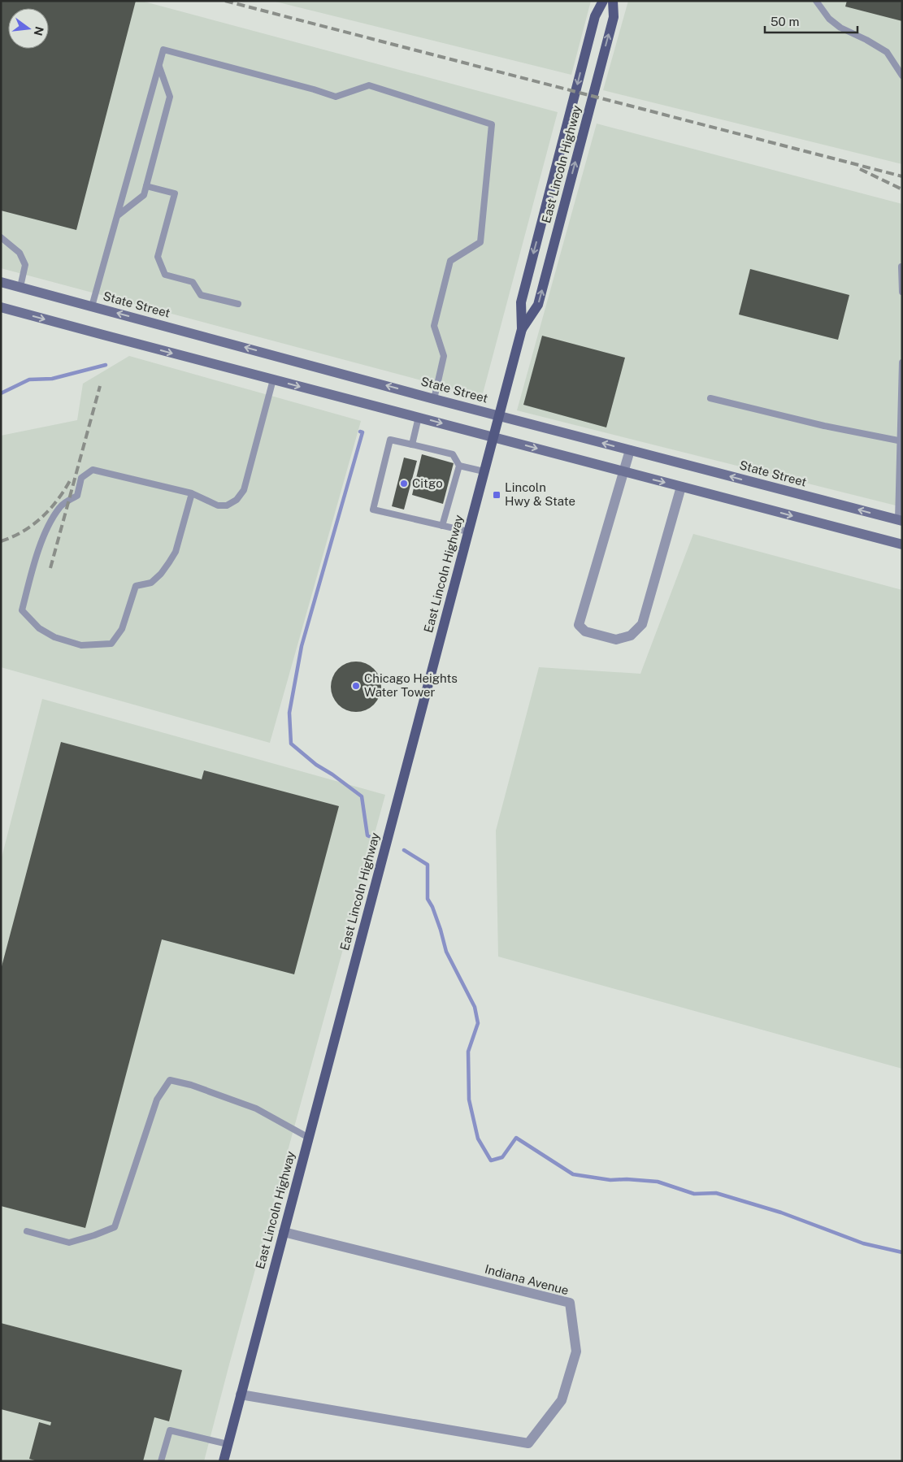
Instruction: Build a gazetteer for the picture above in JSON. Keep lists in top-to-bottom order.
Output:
{
  "streets": {
    "main road": ["East Lincoln Highway"],
    "street": ["State Street", "Indiana Avenue"]
  },
  "crossings": [
    ["East Lincoln Highway", "State Street"],
    ["East Lincoln Highway", "Indiana Avenue"]
  ],
  "places": {
    "other": ["Citgo", "Chicago Heights Water Tower"],
    "transit": ["Lincoln Hwy & State"]
  },
  "scale_bar": "50 m",
  "north": "right"
}
